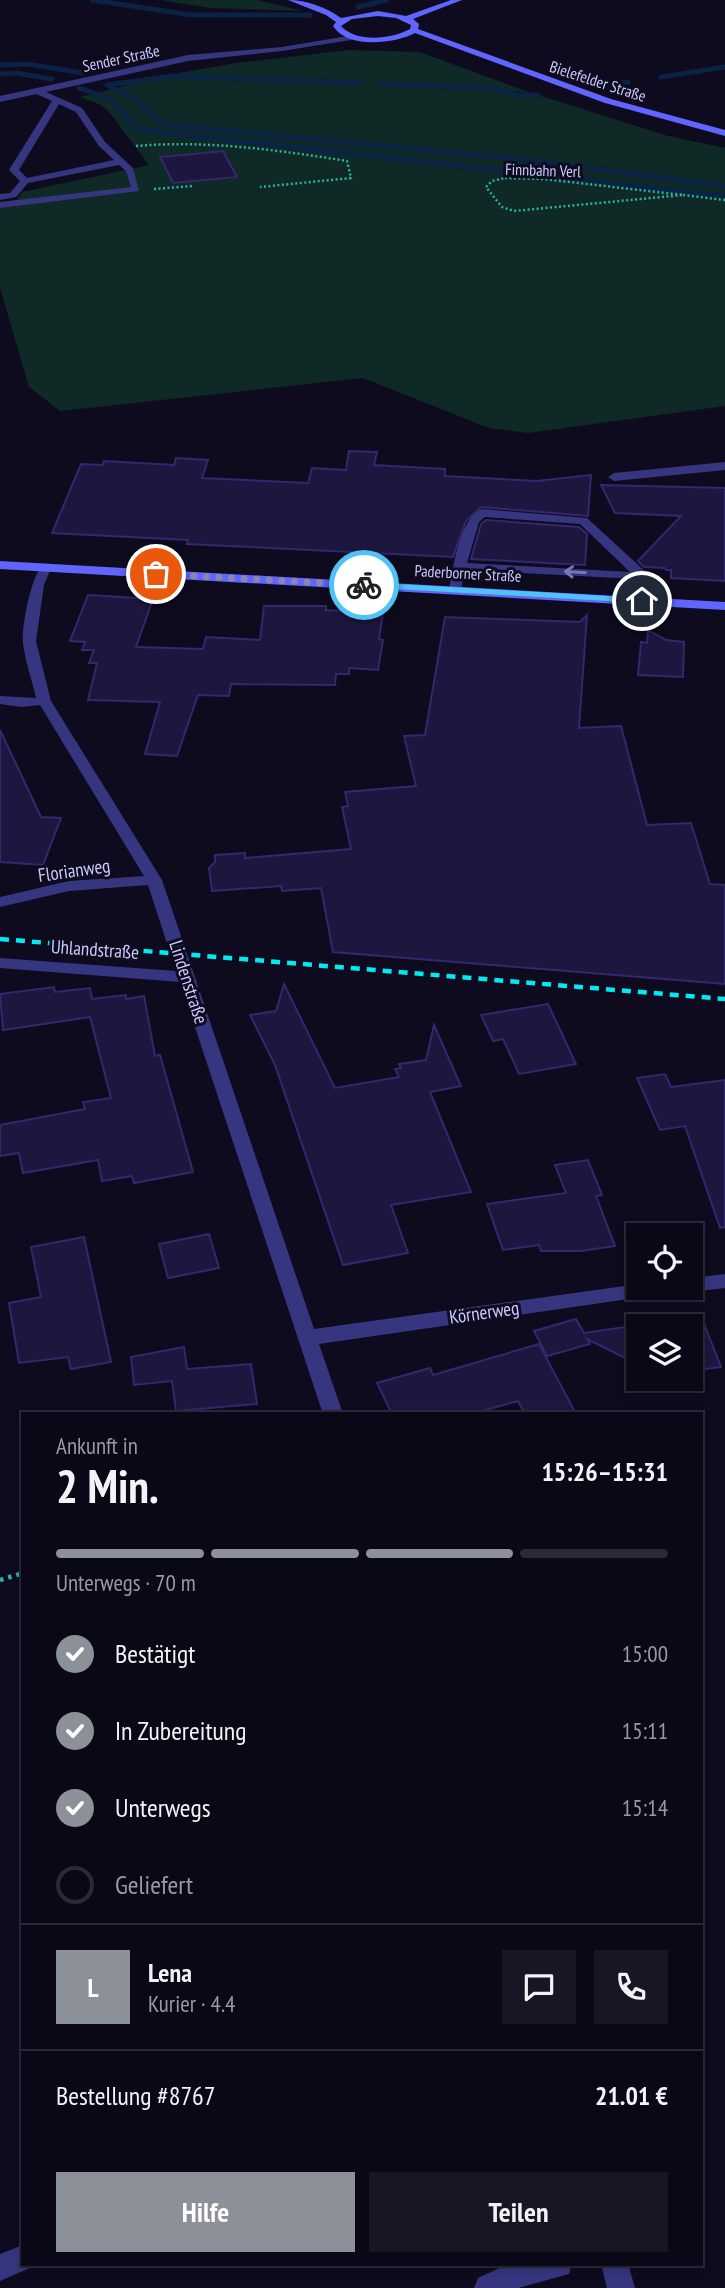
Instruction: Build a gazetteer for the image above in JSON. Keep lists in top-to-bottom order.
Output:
{
  "streets": {
    "main road": ["Bielefelder Straße", "Paderborner Straße"],
    "street": [
      "Sender Straße",
      "Florianweg",
      "Uhlandstraße",
      "Lindenstraße",
      "Körnerweg"
    ],
    "path": ["Finnbahn Verl"]
  },
  "crossings": [
    ["Paderborner Straße", "Lindenstraße"],
    ["Florianweg", "Lindenstraße"],
    ["Uhlandstraße", "Lindenstraße"],
    ["Lindenstraße", "Körnerweg"]
  ],
  "page": {
    "heading": ["2 Min.", "Ankunft in", "15:26–15:31"],
    "panel": [
      "Lena",
      "Kurier · 4.4",
      "Bestellung #8767",
      "21.01 €"
    ],
    "bar": "Unterwegs · 70 m",
    "list": [
      ["Bestätigt", "15:00"],
      ["In Zubereitung", "15:11"],
      ["Unterwegs", "15:14"],
      "Geliefert"
    ],
    "round": "L",
    "buttons": ["Hilfe", "Teilen"]
  }
}
